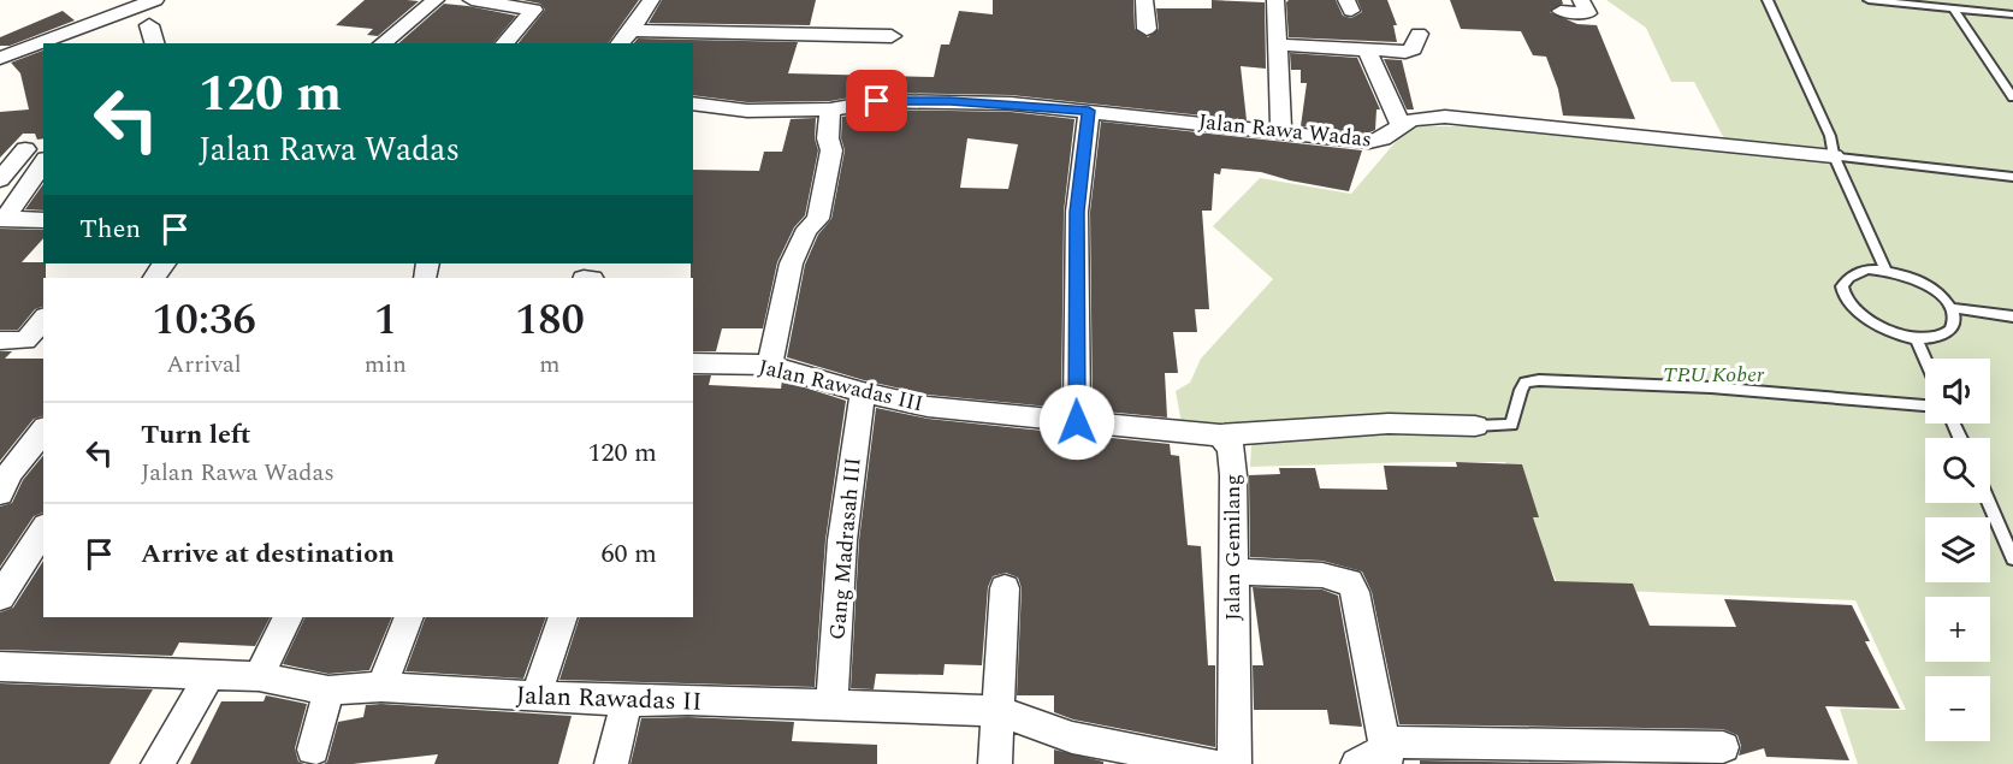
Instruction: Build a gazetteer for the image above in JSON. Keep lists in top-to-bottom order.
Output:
{
  "streets": {
    "street": [
      "Jalan Rawa Wadas",
      "Jalan Rawadas III",
      "Jalan Gemilang",
      "Gang Madrasah III",
      "Jalan Rawadas II"
    ]
  },
  "crossings": [
    ["Jalan Rawadas III", "Gang Madrasah III"],
    ["Gang Madrasah III", "Jalan Rawadas II"]
  ],
  "parks": ["TPU Kober"],
  "page": {
    "turn": ["120 m", "Jalan Rawa Wadas"],
    "then": "Then",
    "eta": [
      "10:36",
      "Arrival",
      "1",
      "min",
      "180",
      "m"
    ],
    "map_buttons": ["+", "−"],
    "list": [
      {
        "name": "Turn left",
        "note": "Jalan Rawa Wadas",
        "value": "120 m"
      },
      {
        "name": "Arrive at destination",
        "value": "60 m"
      }
    ]
  }
}
